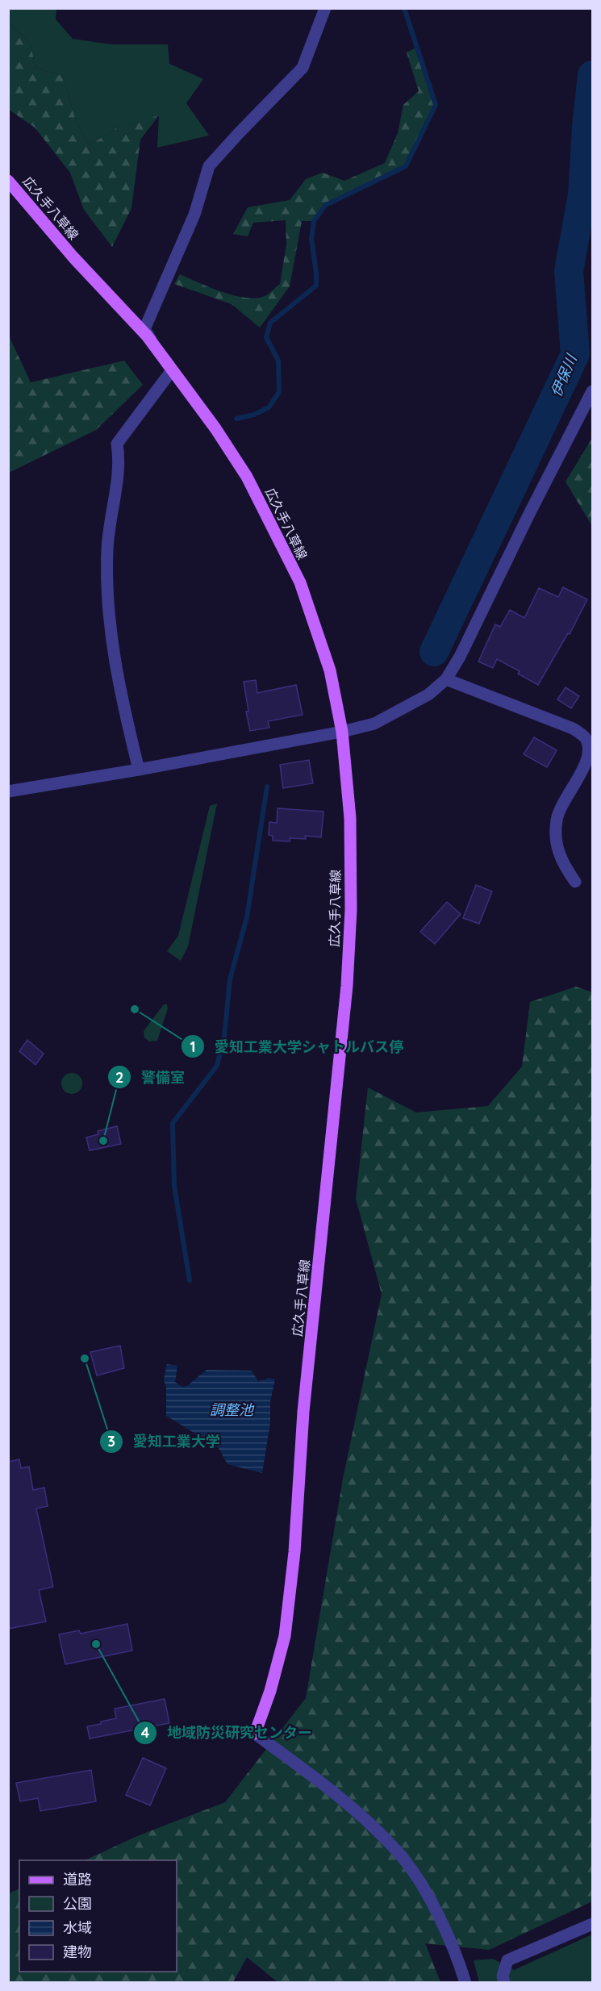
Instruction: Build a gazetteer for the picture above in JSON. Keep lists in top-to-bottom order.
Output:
{
  "streets": {
    "main road": ["広久手八草線"]
  },
  "water": ["伊保川", "調整池"],
  "places": [
    "愛知工業大学シャトルバス停",
    "警備室",
    "愛知工業大学",
    "地域防災研究センター"
  ],
  "legend": [
    "道路",
    "公園",
    "水域",
    "建物"
  ]
}
